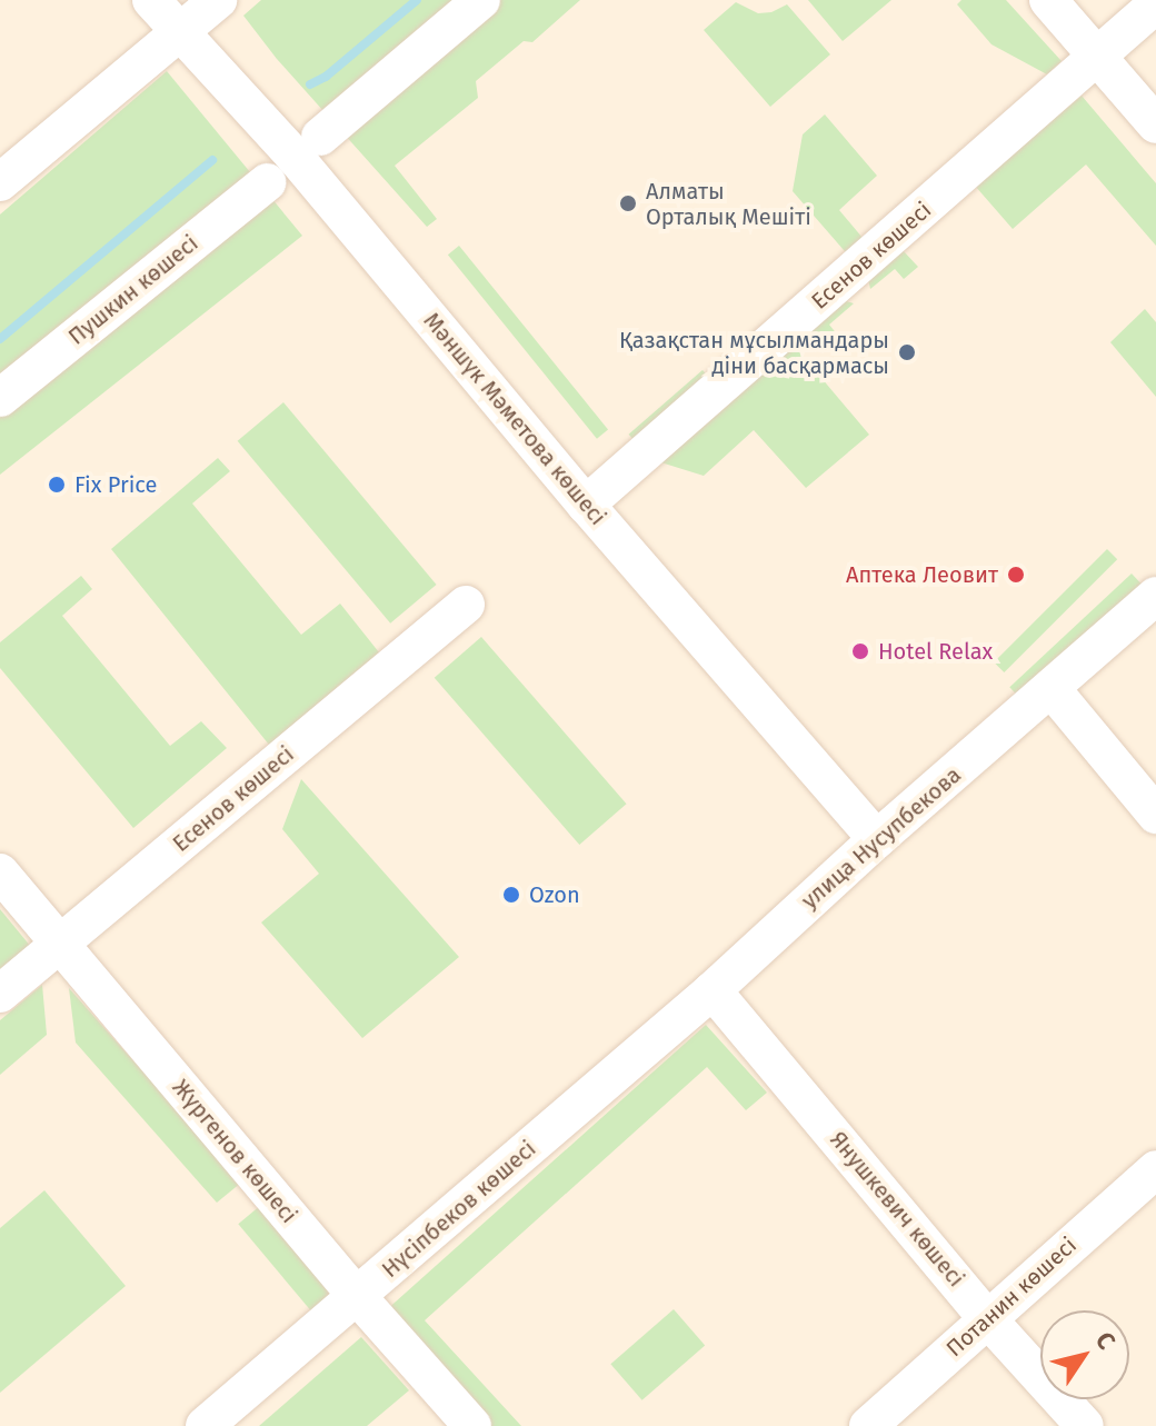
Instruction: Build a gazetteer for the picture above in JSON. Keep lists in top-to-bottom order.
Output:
{
  "streets": {
    "street": [
      "Есенов көшесі",
      "Пушкин көшесі",
      "Мәншүк Мәметова көшесі",
      "улица Нусупбекова",
      "Жүргенов көшесі",
      "Нүсіпбеков көшесі",
      "Янушкевич көшесі",
      "Потанин көшесі"
    ]
  },
  "crossings": [
    ["Есенов көшесі", "Мәншүк Мәметова көшесі"],
    ["Есенов көшесі", "Жүргенов көшесі"],
    ["Мәншүк Мәметова көшесі", "улица Нусупбекова"],
    ["улица Нусупбекова", "Нүсіпбеков көшесі"],
    ["улица Нусупбекова", "Янушкевич көшесі"],
    ["Жүргенов көшесі", "Нүсіпбеков көшесі"],
    ["Нүсіпбеков көшесі", "Янушкевич көшесі"],
    ["Янушкевич көшесі", "Потанин көшесі"]
  ],
  "places": [
    "Алматы Орталық Мешіті",
    "Қазақстан мұсылмандары діни басқармасы",
    "Fix Price",
    "Аптека Леовит",
    "Hotel Relax",
    "Ozon"
  ],
  "north": "top right"
}
